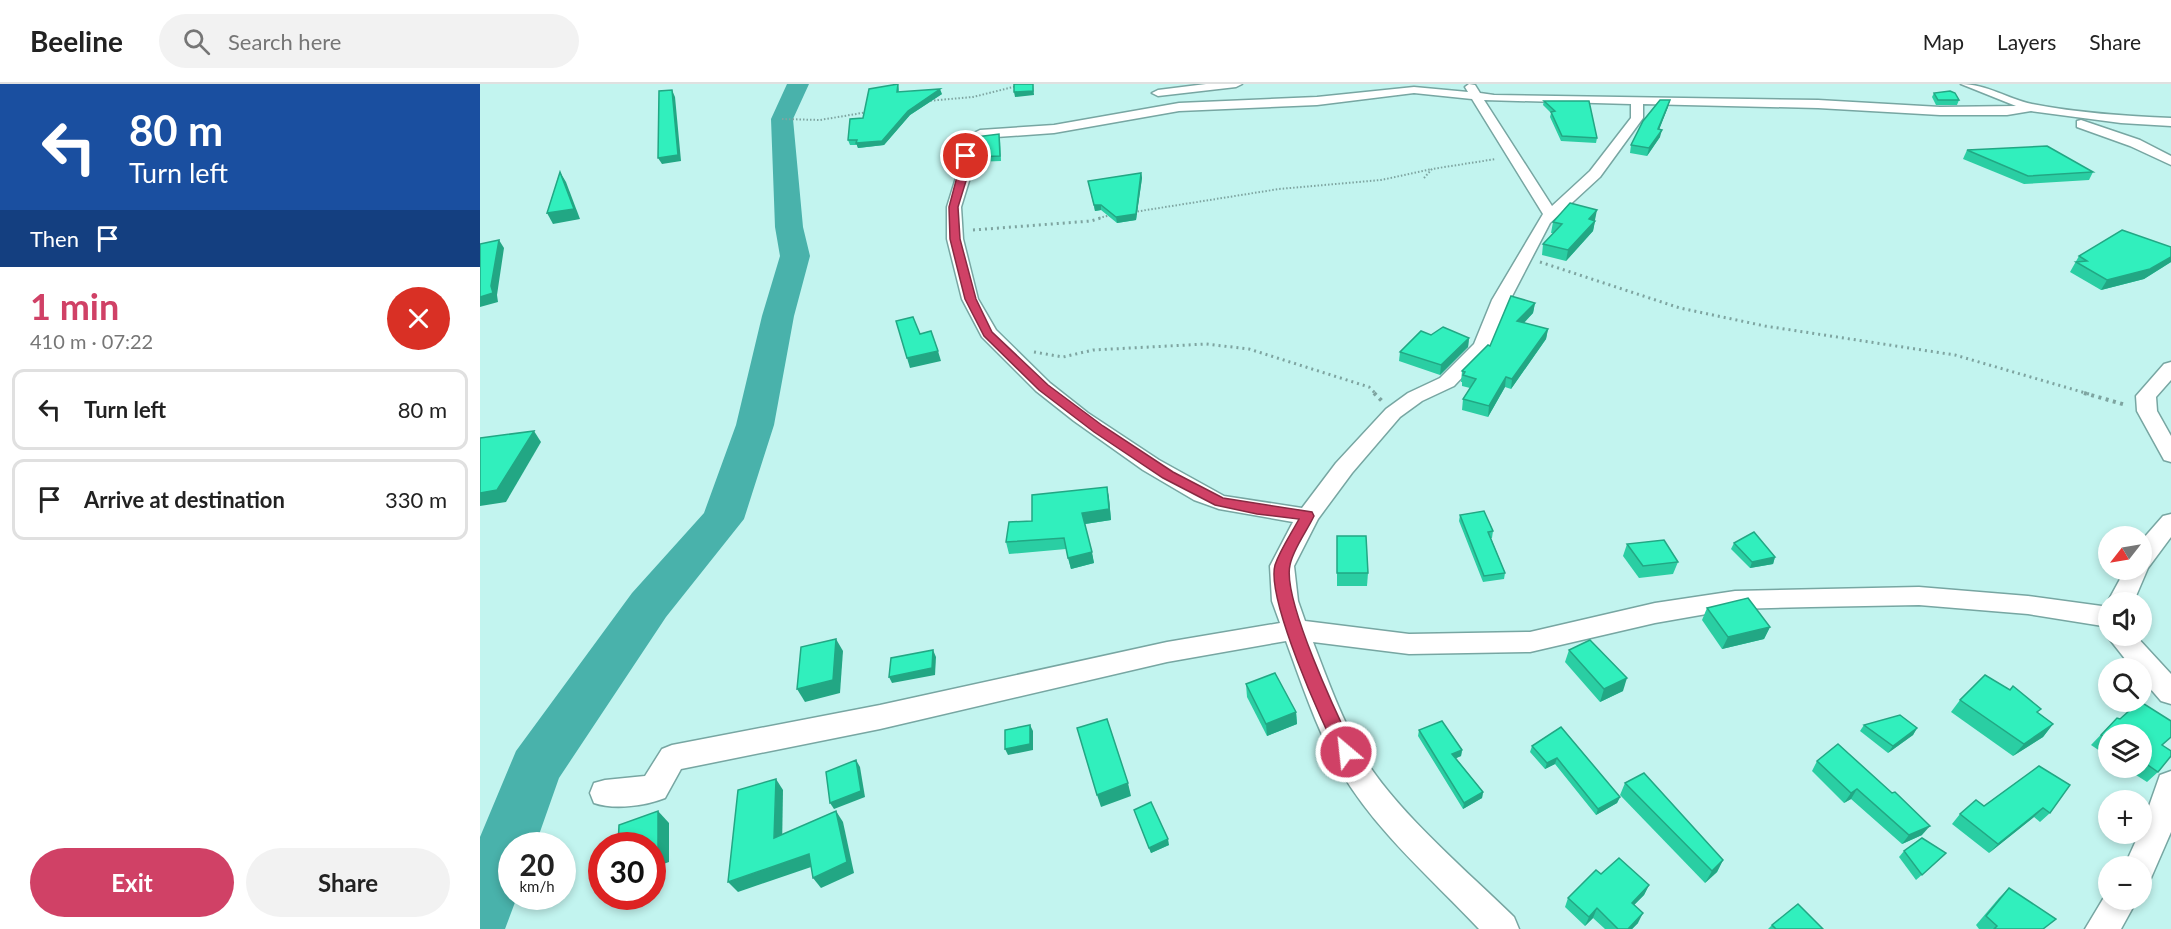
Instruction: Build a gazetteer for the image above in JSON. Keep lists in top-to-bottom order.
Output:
{
  "north": "bottom left",
  "page": {
    "header": "Beeline",
    "search": "Search here",
    "nav": ["Map", "Layers", "Share"],
    "turn": ["80 m", "Turn left"],
    "then": "Then",
    "heading": ["1 min", "410 m · 07:22"],
    "list": [
      {
        "name": "Turn left",
        "value": "80 m"
      },
      {
        "name": "Arrive at destination",
        "value": "330 m"
      }
    ],
    "map_buttons": ["+", "−"],
    "speed": "20 km/h",
    "limit": "30",
    "buttons": ["Exit", "Share"]
  }
}
